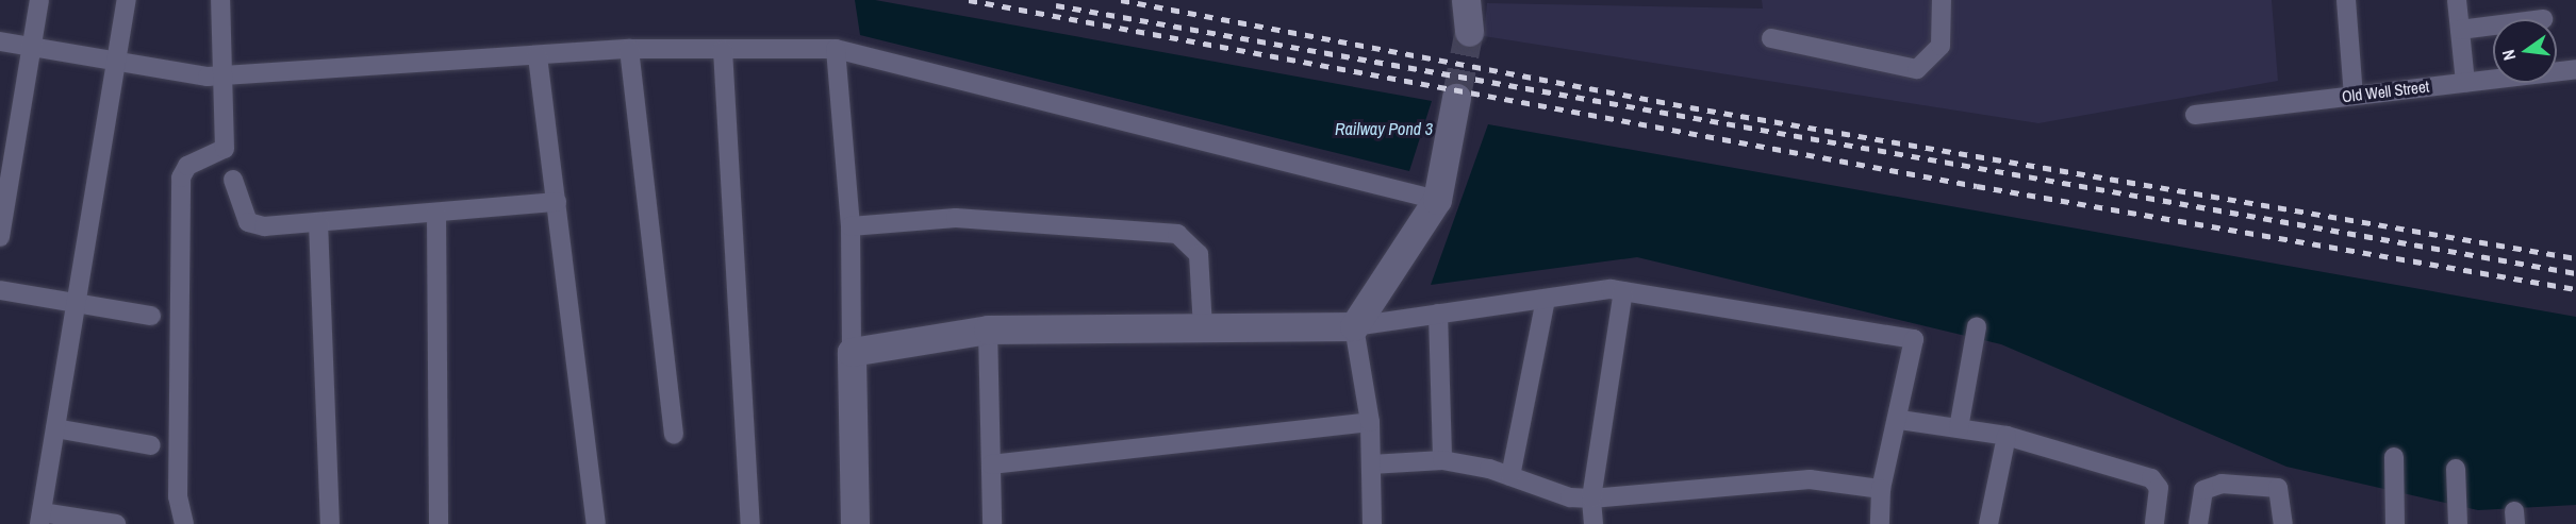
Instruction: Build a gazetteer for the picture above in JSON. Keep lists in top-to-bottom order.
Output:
{
  "streets": {
    "street": ["Old Well Street"]
  },
  "water": ["Railway Pond 3"],
  "north": "left"
}
